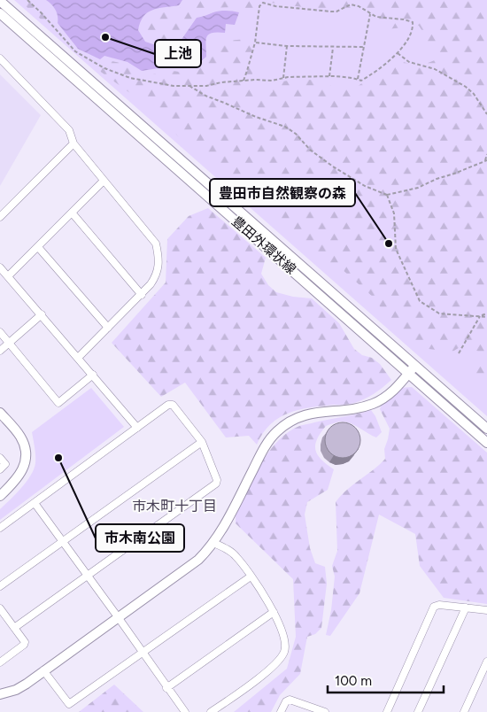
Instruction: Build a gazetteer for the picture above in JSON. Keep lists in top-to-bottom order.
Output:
{
  "streets": {
    "street": ["豊田外環状線"]
  },
  "districts": ["市木町十丁目"],
  "places": ["上池", "豊田市自然観察の森", "市木南公園"],
  "scale_bar": "100 m"
}
